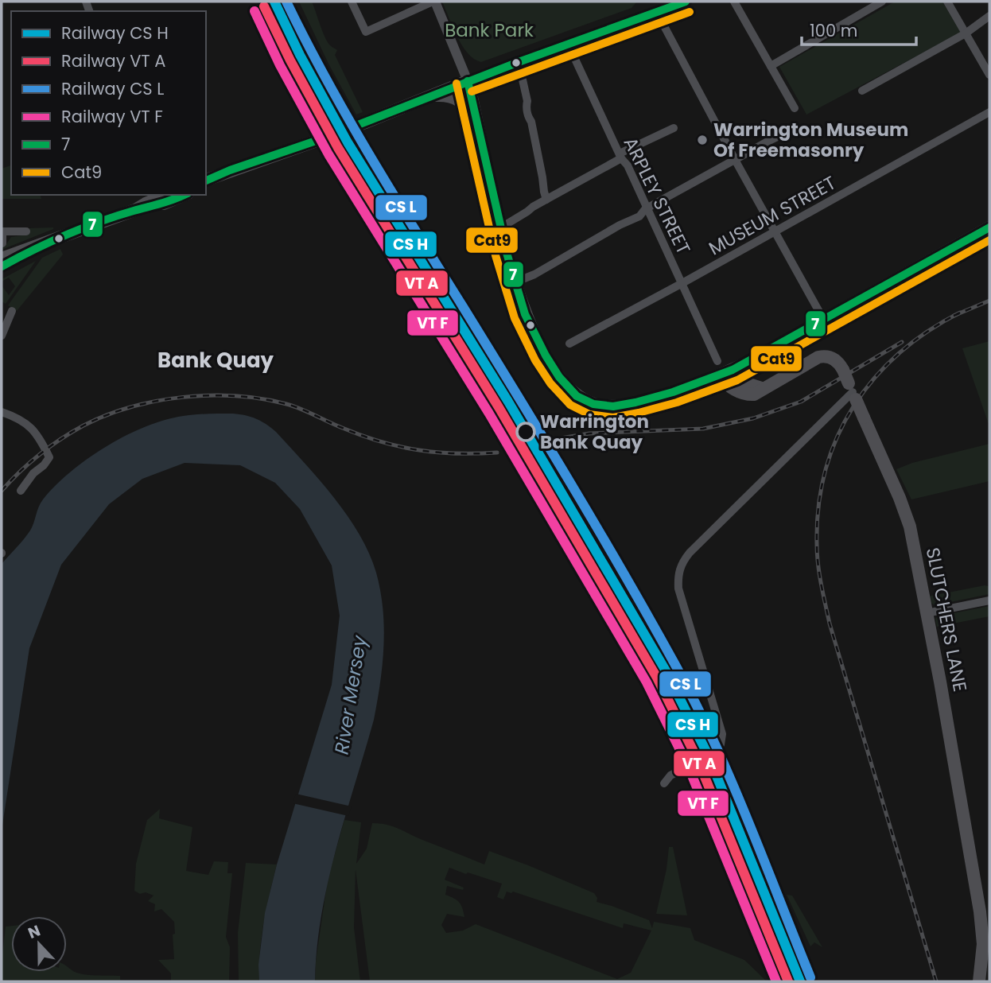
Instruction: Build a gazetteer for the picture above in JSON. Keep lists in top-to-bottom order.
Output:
{
  "streets": {
    "highway": ["SLUTCHERS LANE"],
    "street": ["ARPLEY STREET", "MUSEUM STREET"]
  },
  "crossings": [
    ["ARPLEY STREET", "MUSEUM STREET"]
  ],
  "districts": ["Bank Quay"],
  "water": ["River Mersey"],
  "parks": ["Bank Park"],
  "places": ["Warrington Museum Of Freemasonry", "Warrington Bank Quay"],
  "lines": ["transit line 7", "transit line Cat9"],
  "legend": [
    "Railway CS H",
    "Railway VT A",
    "Railway CS L",
    "Railway VT F",
    "7",
    "Cat9"
  ],
  "scale_bar": "100 m",
  "north": "top"
}
